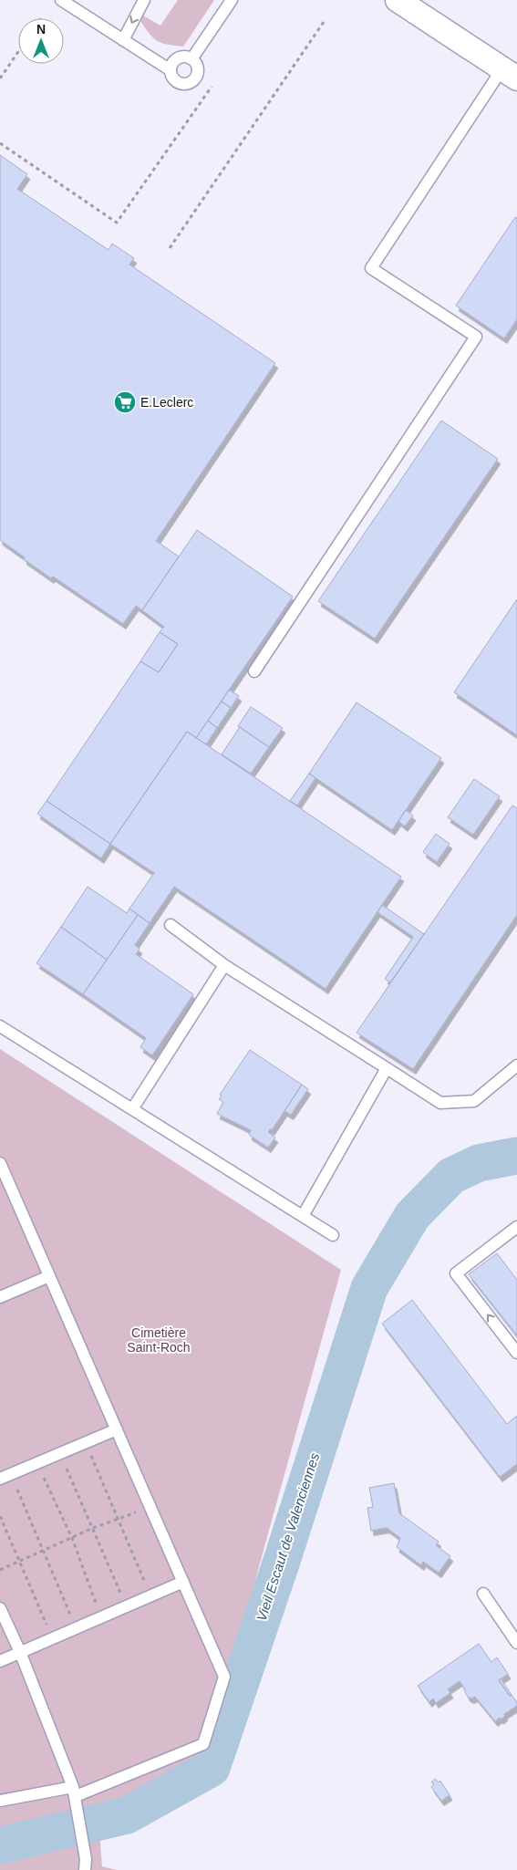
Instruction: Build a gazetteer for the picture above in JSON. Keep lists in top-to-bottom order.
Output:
{
  "water": ["Vieil Escaut de Valenciennes"],
  "parks": ["Cimetière Saint-Roch"],
  "places": {
    "supermarket": ["E.Leclerc"]
  },
  "north": "top"
}
